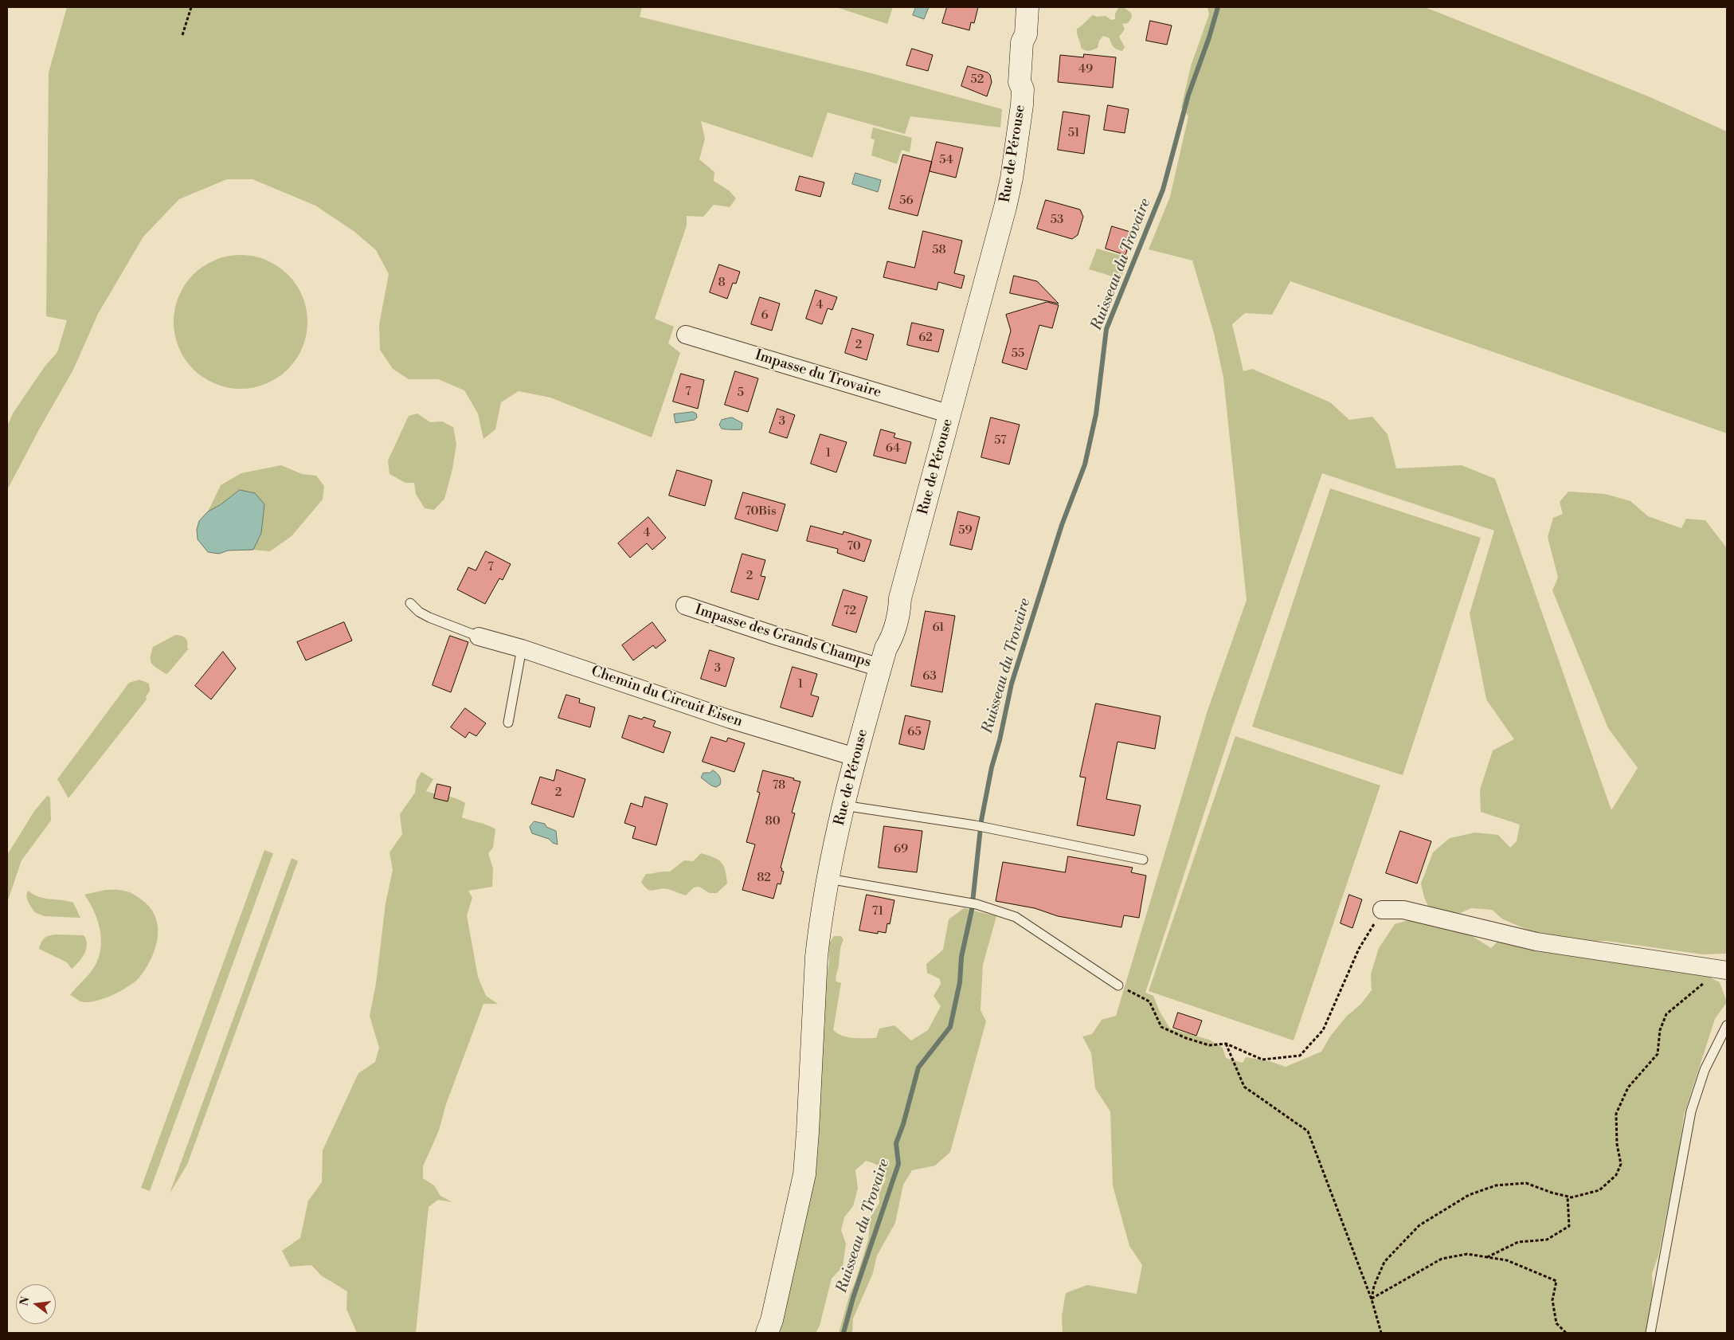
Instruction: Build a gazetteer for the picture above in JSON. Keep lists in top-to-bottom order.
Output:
{
  "streets": {
    "street": [
      "Rue de Pérouse",
      "Impasse du Trovaire",
      "Impasse des Grands Champs",
      "Chemin du Circuit Eisen"
    ]
  },
  "crossings": [
    ["Rue de Pérouse", "Impasse du Trovaire"],
    ["Rue de Pérouse", "Impasse des Grands Champs"],
    ["Rue de Pérouse", "Chemin du Circuit Eisen"]
  ],
  "water": ["Ruisseau du Trovaire"],
  "house_numbers": [
    "49",
    "52",
    "51",
    "54",
    "56",
    "53",
    "58",
    "8",
    "4",
    "6",
    "62",
    "2",
    "55",
    "7",
    "5",
    "3",
    "57",
    "64",
    "1",
    "70Bis",
    "59",
    "4",
    "70",
    "7",
    "2",
    "72",
    "61",
    "3",
    "63",
    "1",
    "65",
    "78",
    "2",
    "80",
    "69",
    "82",
    "71"
  ],
  "north": "left"
}
